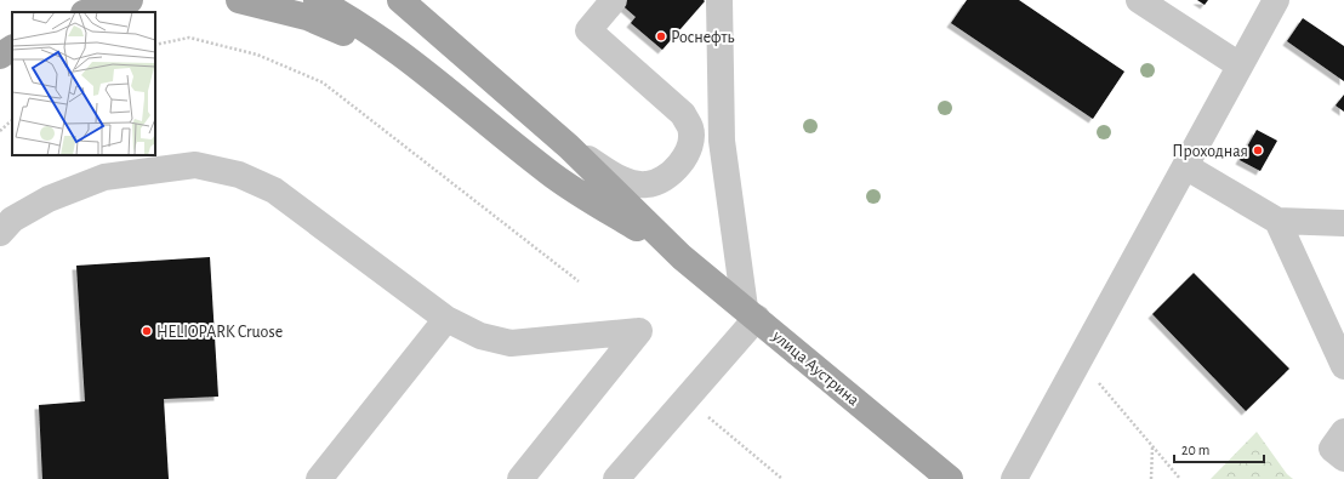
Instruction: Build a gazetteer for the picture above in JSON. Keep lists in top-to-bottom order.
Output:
{
  "streets": {
    "main road": ["улица Аустрина"]
  },
  "places": ["Роснефть", "Проходная", "HELIOPARK Cruose"],
  "scale_bar": "20 m"
}
